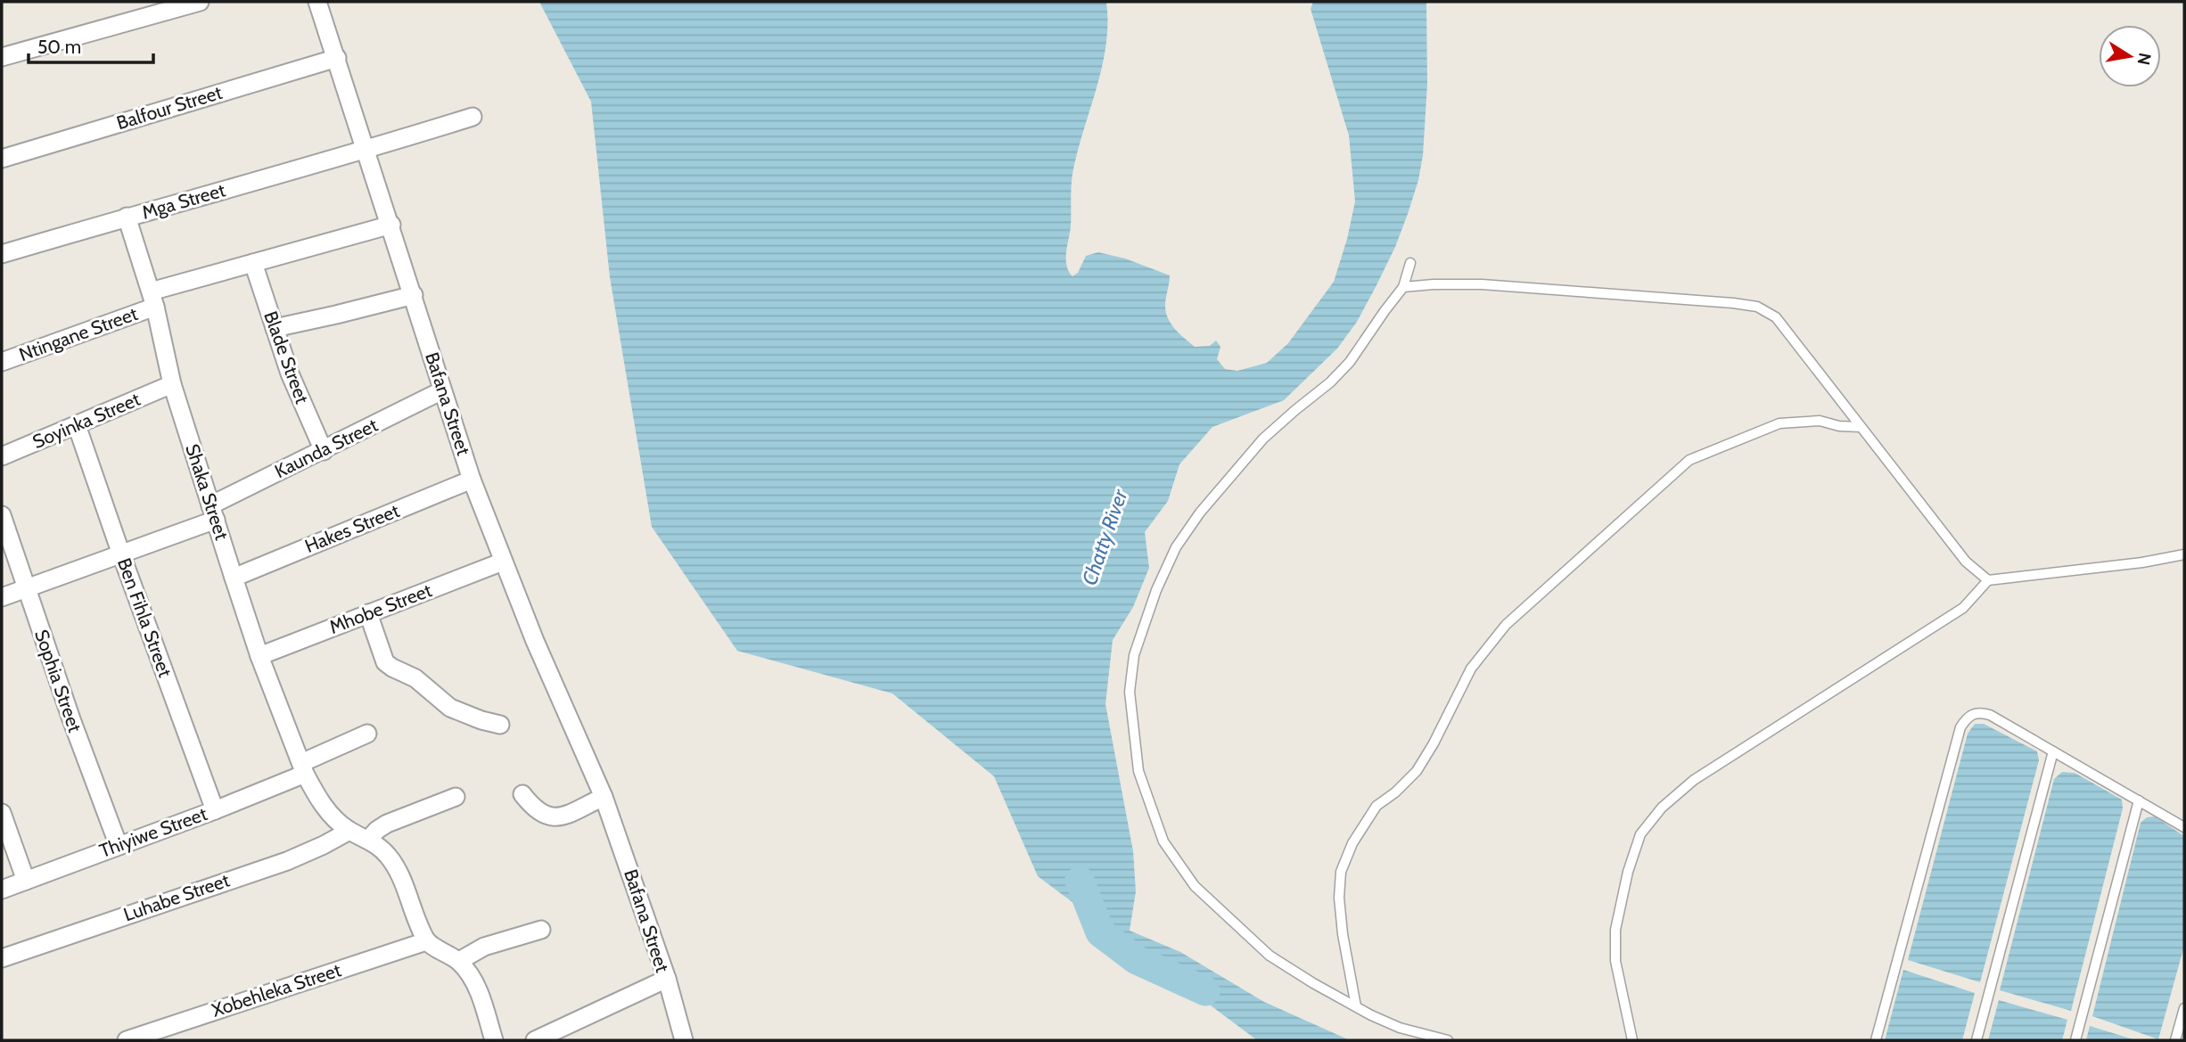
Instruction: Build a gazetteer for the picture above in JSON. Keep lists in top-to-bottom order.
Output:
{
  "streets": {
    "street": [
      "Balfour Street",
      "Mga Street",
      "Ntingane Street",
      "Blade Street",
      "Bafana Street",
      "Soyinka Street",
      "Kaunda Street",
      "Shaka Street",
      "Hakes Street",
      "Mhobe Street",
      "Ben Fihla Street",
      "Sophia Street",
      "Thiyiwe Street",
      "Luhabe Street",
      "Xobehleka Street"
    ]
  },
  "crossings": [
    ["Balfour Street", "Bafana Street"],
    ["Mga Street", "Bafana Street"],
    ["Mga Street", "Shaka Street"],
    ["Ntingane Street", "Blade Street"],
    ["Ntingane Street", "Bafana Street"],
    ["Ntingane Street", "Shaka Street"],
    ["Blade Street", "Kaunda Street"],
    ["Bafana Street", "Kaunda Street"],
    ["Bafana Street", "Hakes Street"],
    ["Bafana Street", "Mhobe Street"],
    ["Soyinka Street", "Shaka Street"],
    ["Soyinka Street", "Ben Fihla Street"],
    ["Kaunda Street", "Shaka Street"],
    ["Kaunda Street", "Ben Fihla Street"],
    ["Kaunda Street", "Sophia Street"],
    ["Shaka Street", "Hakes Street"],
    ["Shaka Street", "Mhobe Street"],
    ["Shaka Street", "Thiyiwe Street"],
    ["Shaka Street", "Luhabe Street"],
    ["Shaka Street", "Xobehleka Street"],
    ["Ben Fihla Street", "Thiyiwe Street"],
    ["Sophia Street", "Thiyiwe Street"]
  ],
  "water": ["Chatty River"],
  "scale_bar": "50 m",
  "north": "right"
}
